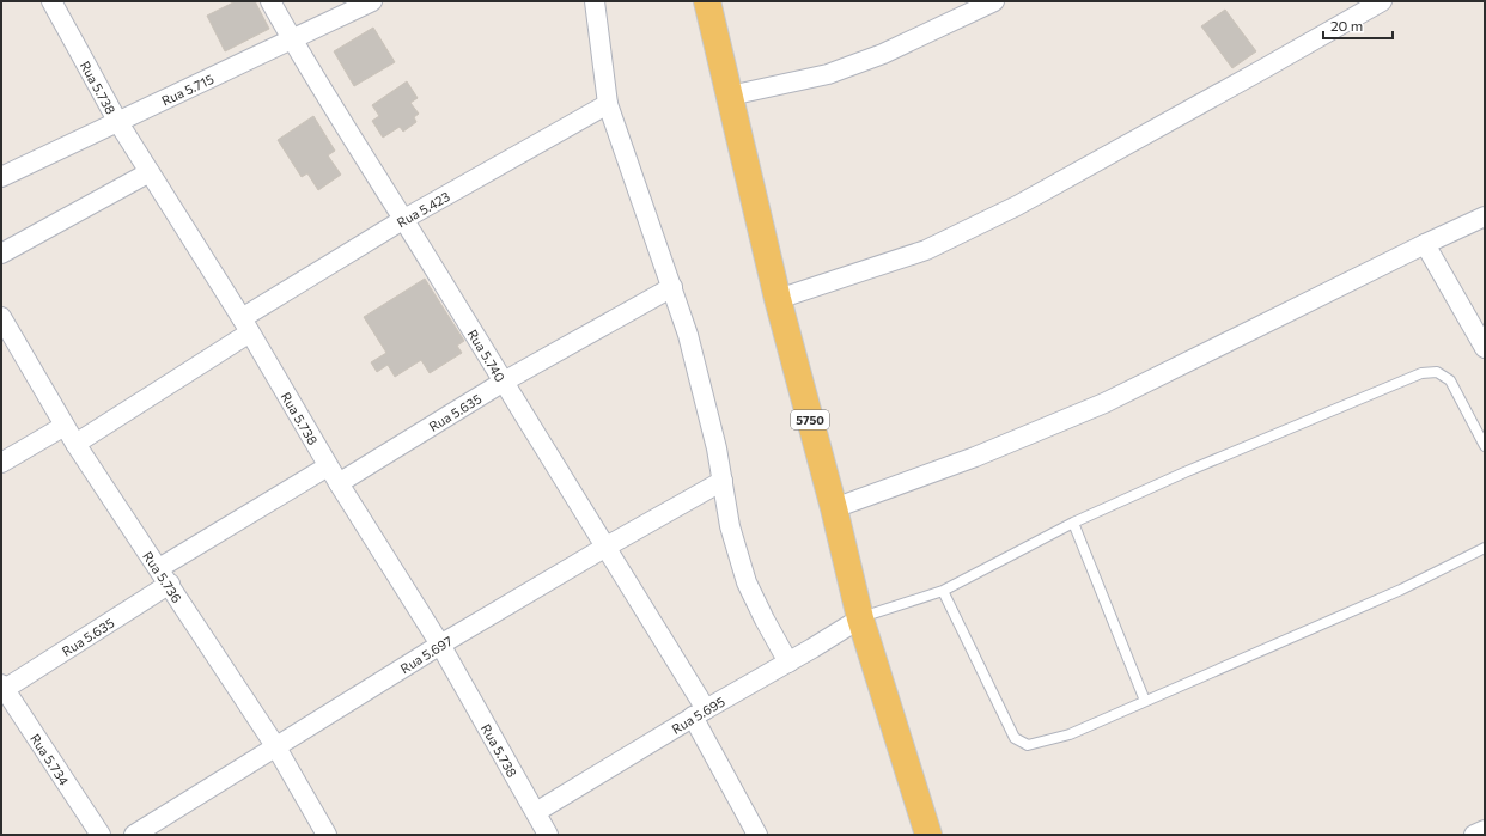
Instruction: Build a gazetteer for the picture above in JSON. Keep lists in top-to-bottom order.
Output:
{
  "streets": {
    "main road": ["5750"],
    "street": [
      "Rua 5.738",
      "Rua 5.715",
      "Rua 5.423",
      "Rua 5.740",
      "Rua 5.635",
      "Rua 5.736",
      "Rua 5.697",
      "Rua 5.695",
      "Rua 5.734"
    ]
  },
  "crossings": [
    ["Rua 5.738", "Rua 5.715"],
    ["Rua 5.738", "Rua 5.423"],
    ["Rua 5.738", "Rua 5.635"],
    ["Rua 5.738", "Rua 5.697"],
    ["Rua 5.738", "Rua 5.695"],
    ["Rua 5.715", "Rua 5.740"],
    ["Rua 5.423", "Rua 5.740"],
    ["Rua 5.423", "Rua 5.736"],
    ["Rua 5.740", "Rua 5.635"],
    ["Rua 5.740", "Rua 5.697"],
    ["Rua 5.740", "Rua 5.695"],
    ["Rua 5.635", "Rua 5.736"],
    ["Rua 5.635", "Rua 5.734"],
    ["5750", "Rua 5.695"],
    ["Rua 5.736", "Rua 5.697"]
  ],
  "scale_bar": "20 m"
}
